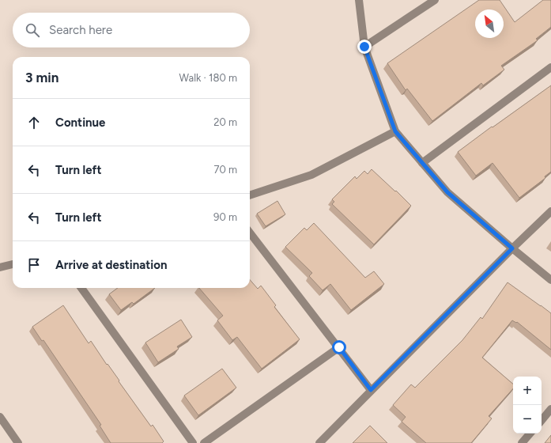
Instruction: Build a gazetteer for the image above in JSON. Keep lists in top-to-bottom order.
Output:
{
  "north": "top left",
  "page": {
    "search": "Search here",
    "heading": ["3 min", "Walk · 180 m"],
    "list": [
      ["Continue", "20 m"],
      ["Turn left", "70 m"],
      ["Turn left", "90 m"],
      "Arrive at destination"
    ],
    "map_buttons": ["+", "−"]
  }
}
